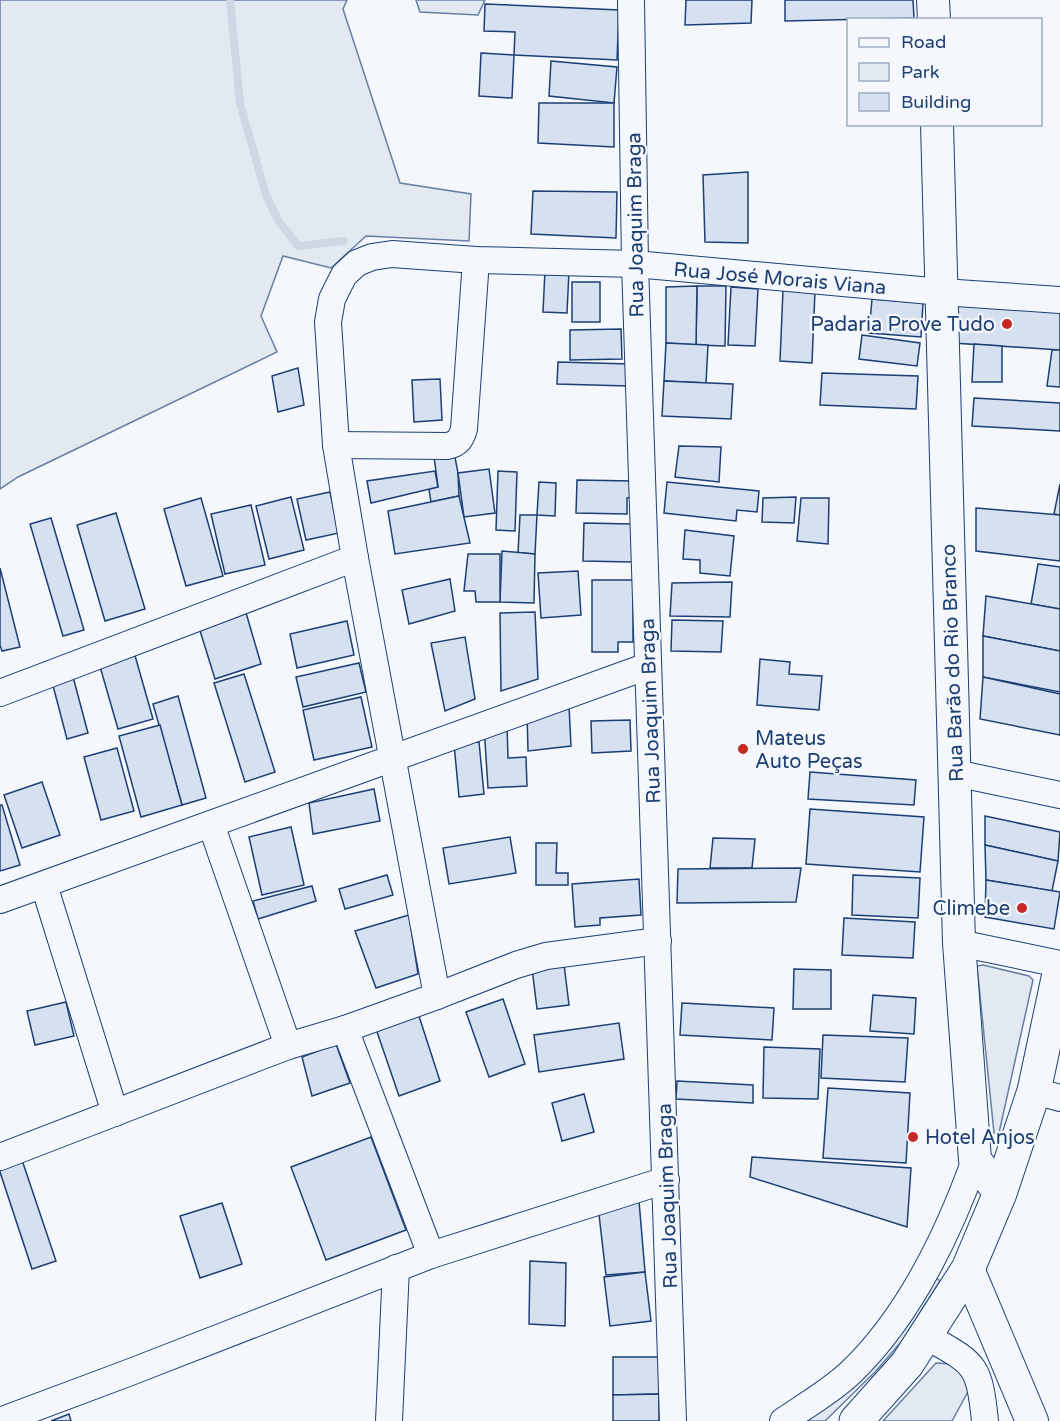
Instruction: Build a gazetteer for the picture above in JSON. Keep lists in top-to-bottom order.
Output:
{
  "streets": {
    "street": ["Rua Joaquim Braga", "Rua José Morais Viana", "Rua Barão do Rio Branco"]
  },
  "crossings": [
    ["Rua Joaquim Braga", "Rua José Morais Viana"],
    ["Rua José Morais Viana", "Rua Barão do Rio Branco"]
  ],
  "places": [
    "Padaria Prove Tudo",
    "Mateus Auto Peças",
    "Climebe",
    "Hotel Anjos"
  ],
  "legend": ["Road", "Park", "Building"]
}
